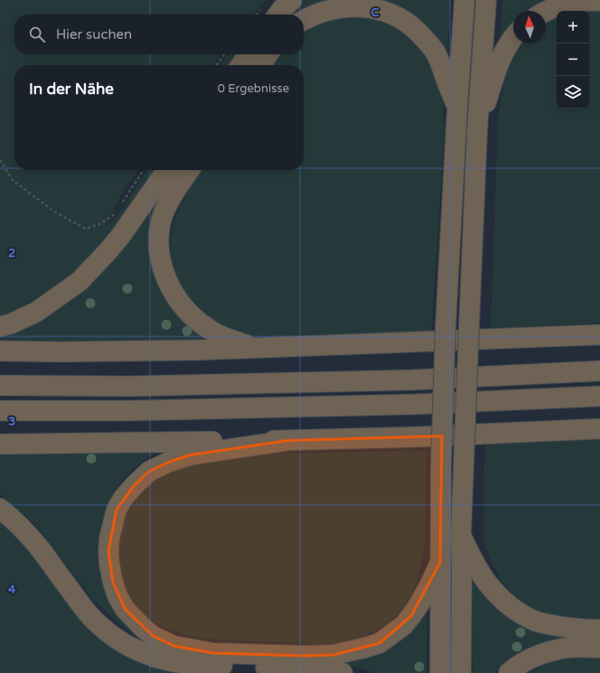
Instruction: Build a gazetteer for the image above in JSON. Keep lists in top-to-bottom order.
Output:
{
  "north": "top",
  "page": {
    "map_buttons": ["+", "−"],
    "search": "Hier suchen",
    "heading": ["In der Nähe", "0 Ergebnisse"]
  },
  "grid": {
    "columns": ["C"],
    "rows": ["2", "3", "4"]
  }
}
